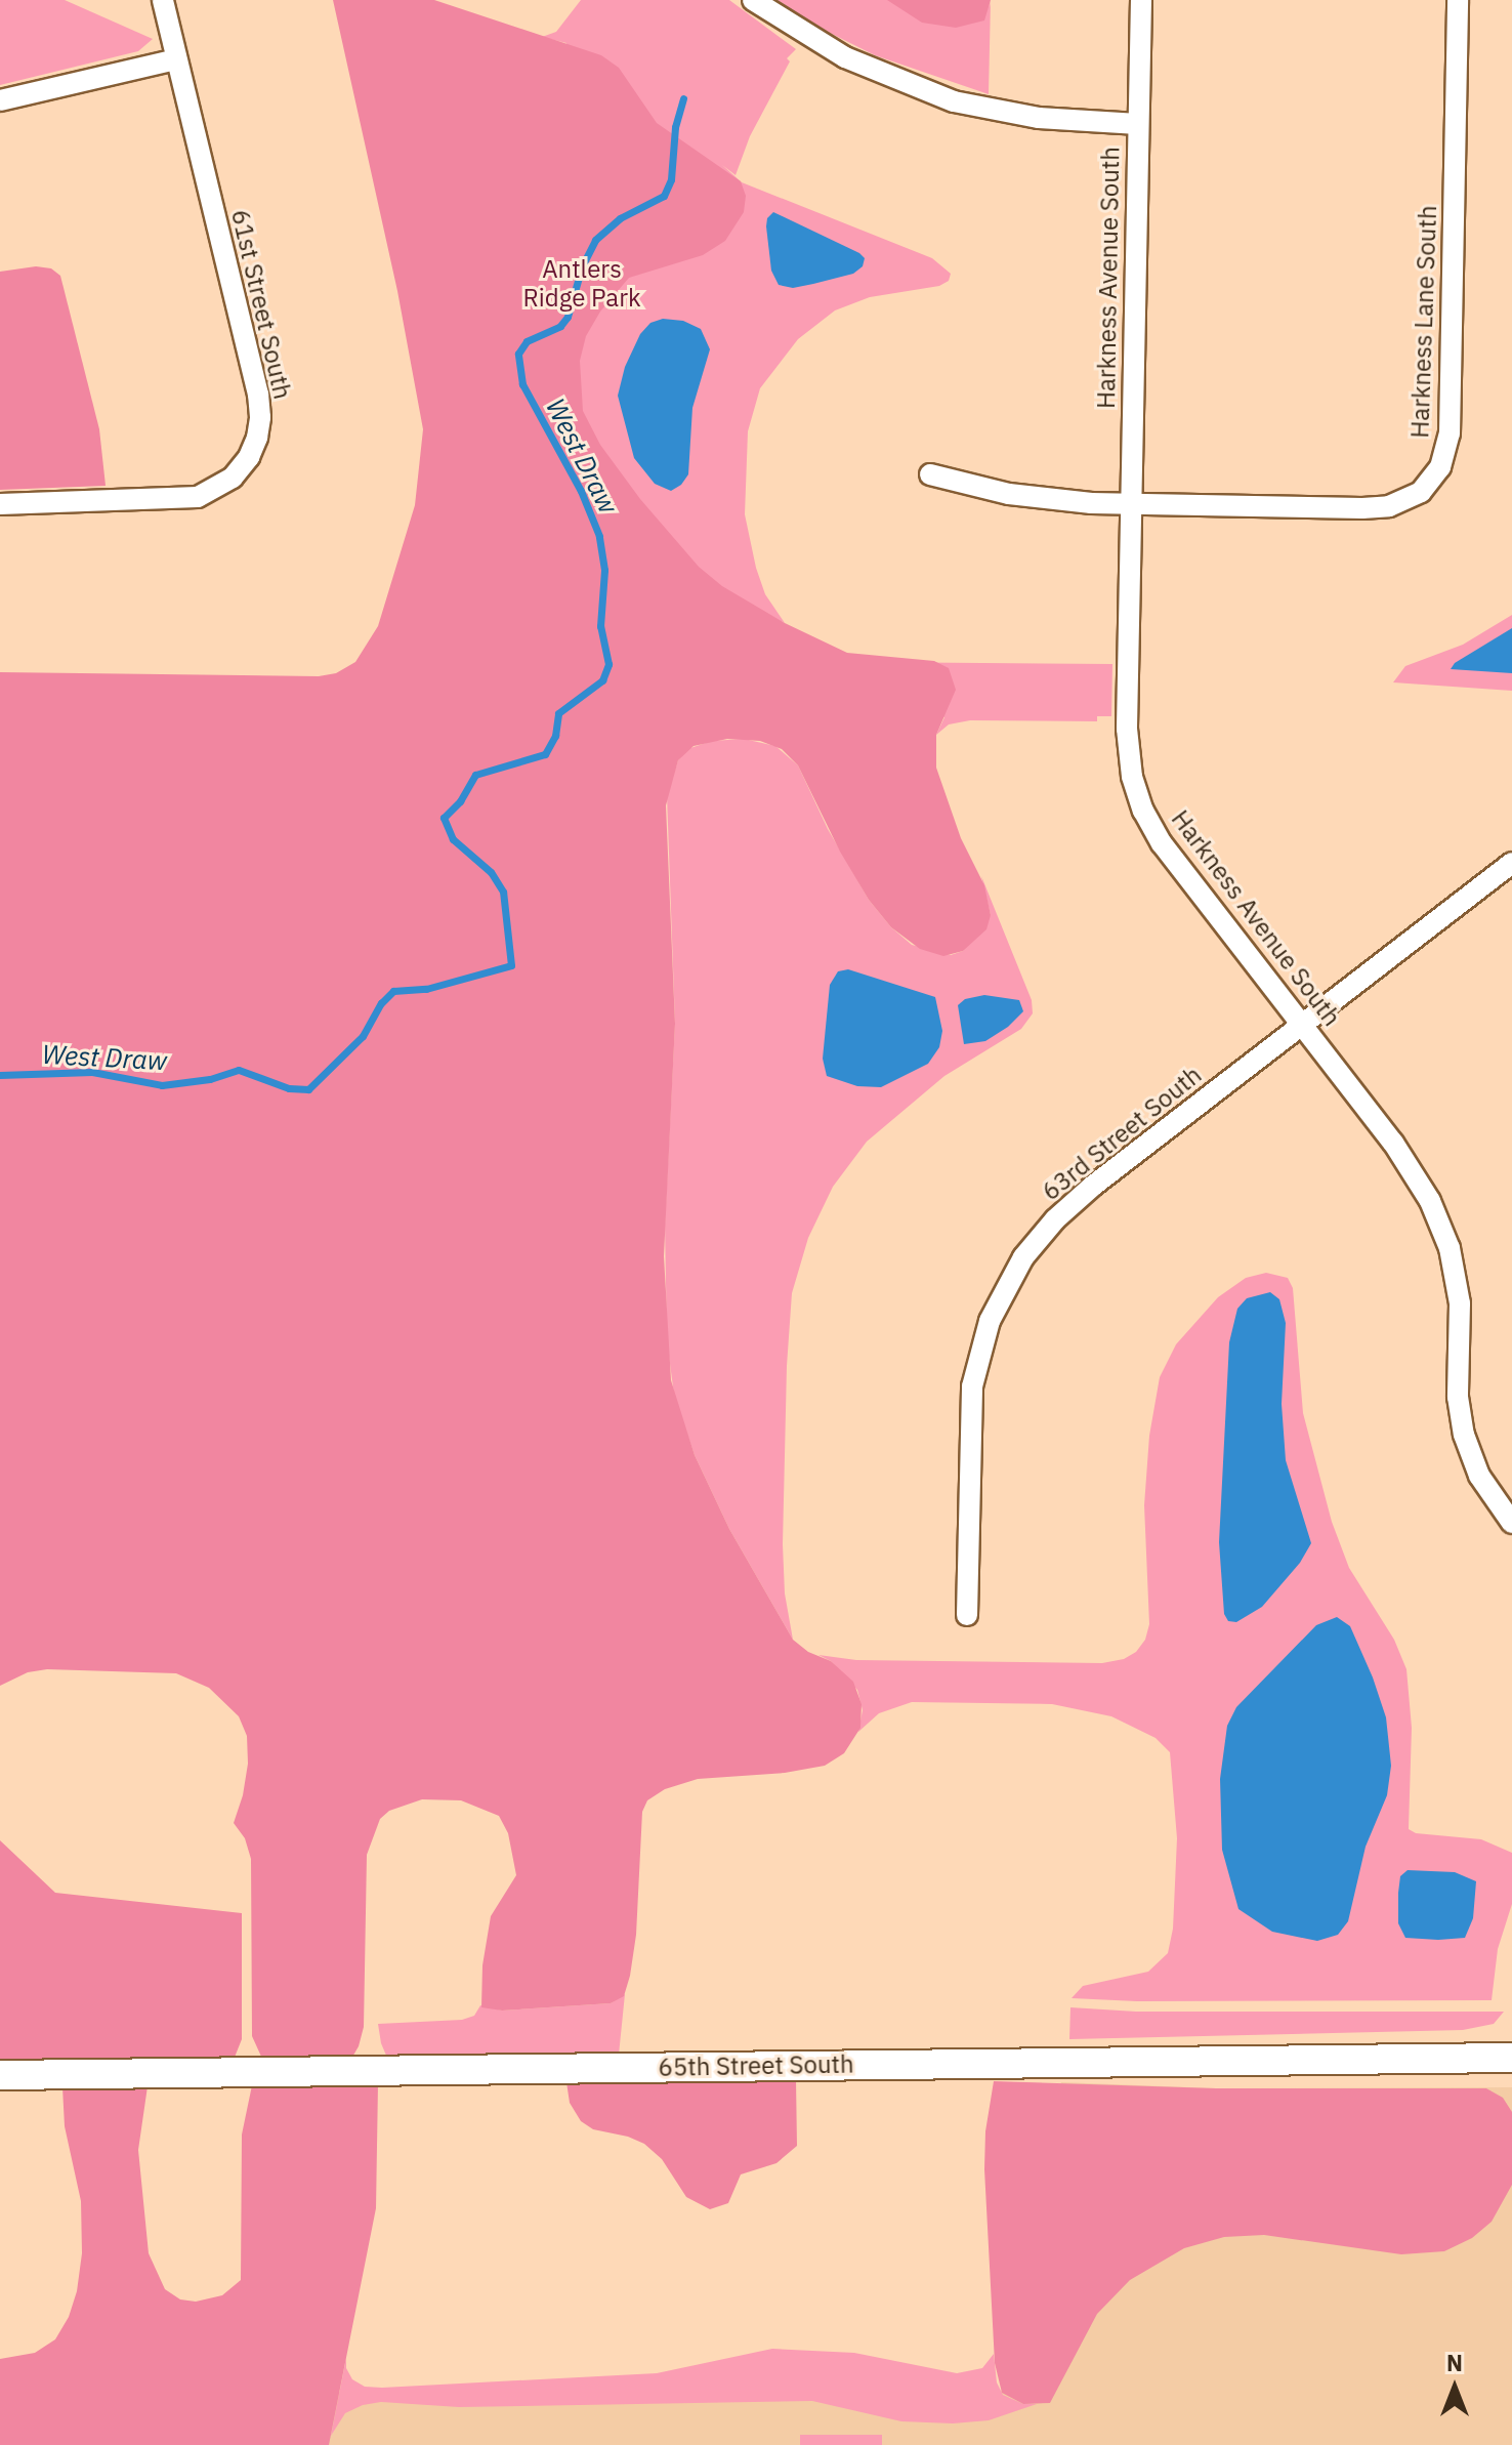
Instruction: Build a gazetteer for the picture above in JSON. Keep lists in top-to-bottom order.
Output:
{
  "streets": {
    "street": [
      "Harkness Avenue South",
      "61st Street South",
      "Harkness Lane South",
      "63rd Street South",
      "65th Street South"
    ]
  },
  "crossings": [
    ["Harkness Avenue South", "Harkness Lane South"],
    ["Harkness Avenue South", "63rd Street South"]
  ],
  "water": ["West Draw"],
  "parks": ["Antlers Ridge Park"],
  "north": "top"
}
